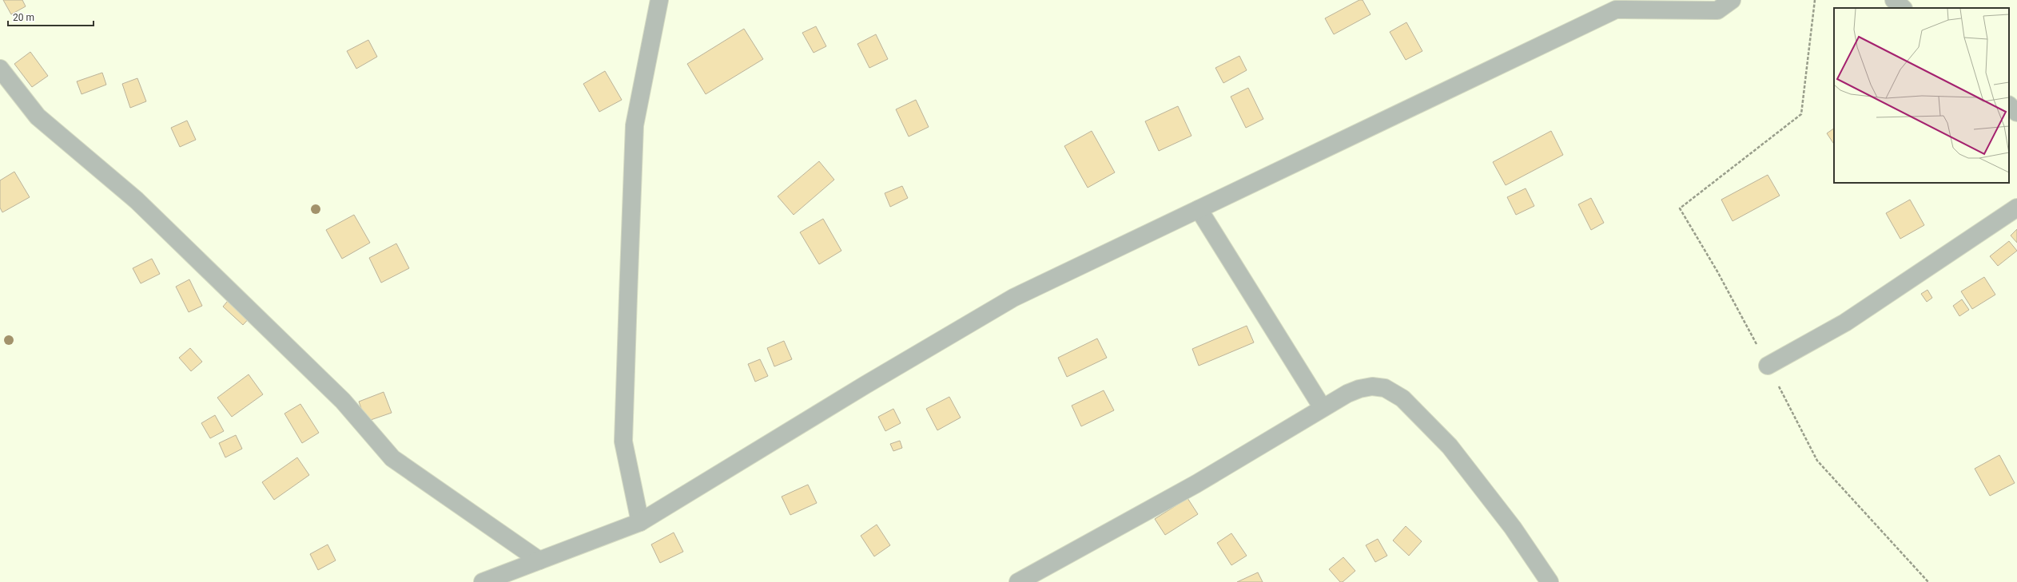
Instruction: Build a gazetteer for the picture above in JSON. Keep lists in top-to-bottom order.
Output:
{
  "scale_bar": "20 m"
}
